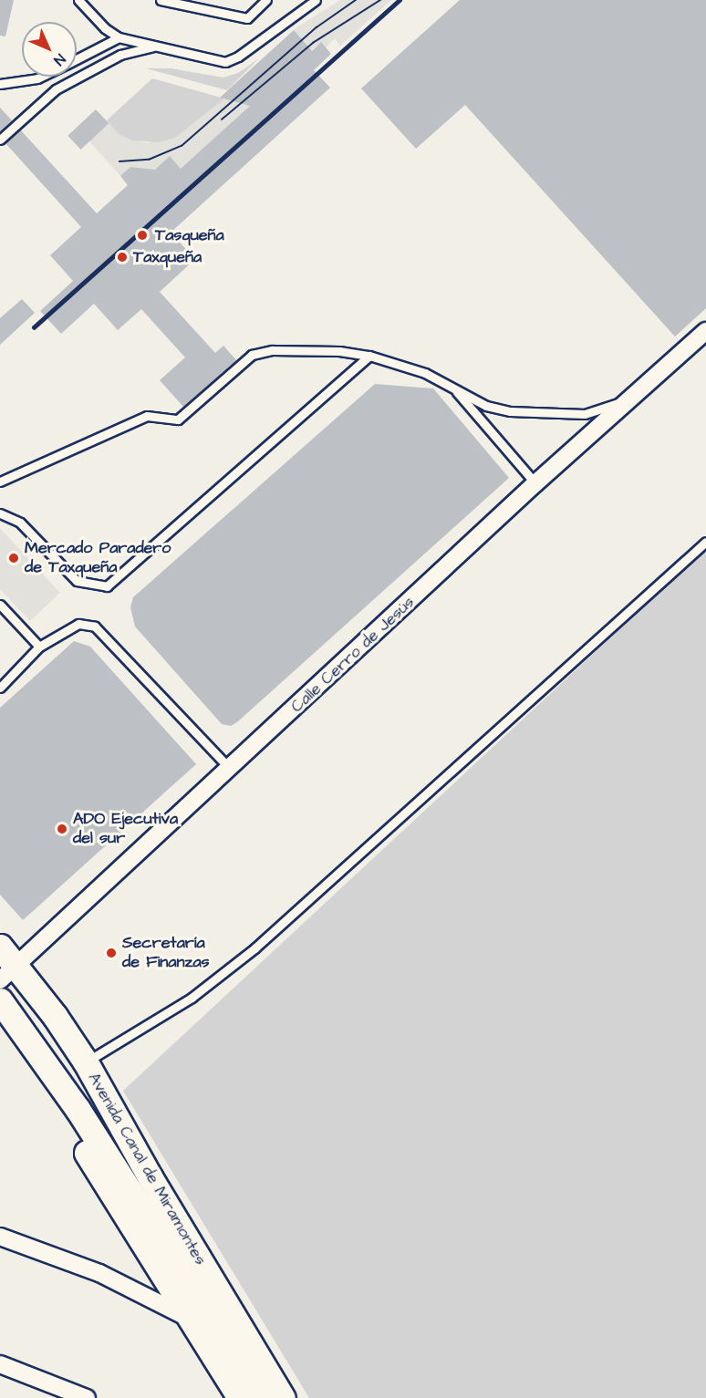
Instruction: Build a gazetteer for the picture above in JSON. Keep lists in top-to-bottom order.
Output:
{
  "streets": {
    "main road": ["Avenida Canal de Miramontes"],
    "street": ["Calle Cerro de Jesús"]
  },
  "crossings": [
    ["Calle Cerro de Jesús", "Avenida Canal de Miramontes"]
  ],
  "places": [
    "Tasqueña",
    "Taxqueña",
    "Mercado Paradero de Taxqueña",
    "ADO Ejecutiva del sur",
    "Secretaría de Finanzas"
  ],
  "north": "bottom right"
}
